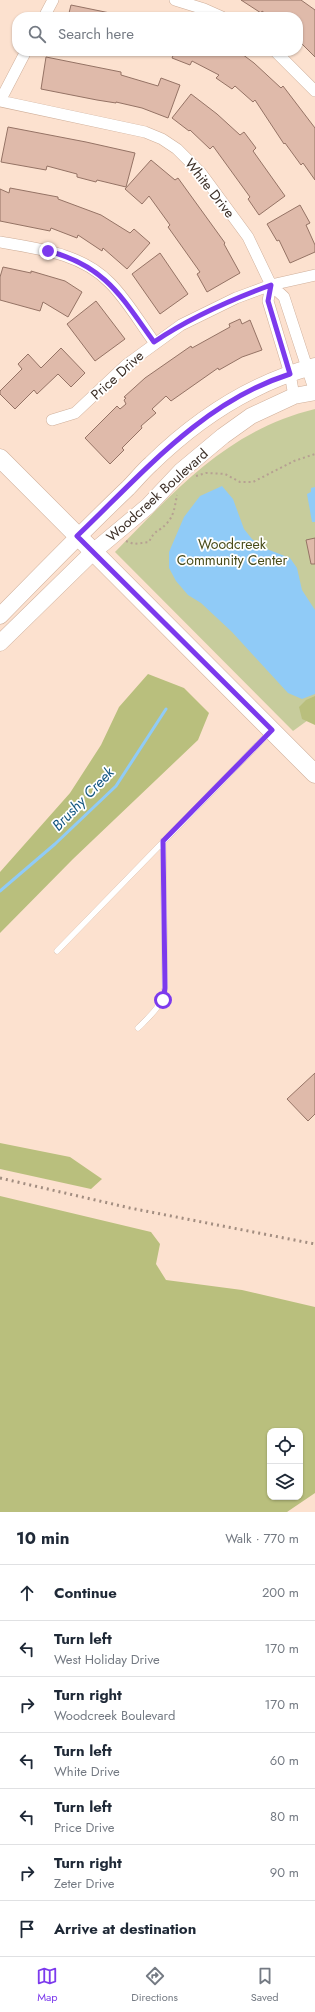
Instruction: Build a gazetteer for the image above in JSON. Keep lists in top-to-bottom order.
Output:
{
  "streets": {
    "street": ["White Drive", "Price Drive", "Woodcreek Boulevard"]
  },
  "crossings": [
    ["White Drive", "Price Drive"],
    ["White Drive", "Woodcreek Boulevard"]
  ],
  "water": ["Brushy Creek"],
  "parks": ["Woodcreek Community Center"],
  "page": {
    "search": "Search here",
    "heading": ["10 min", "Walk · 770 m"],
    "list": [
      ["Continue", "200 m"],
      ["Turn left", "West Holiday Drive", "170 m"],
      ["Turn right", "Woodcreek Boulevard", "170 m"],
      ["Turn left", "White Drive", "60 m"],
      ["Turn left", "Price Drive", "80 m"],
      ["Turn right", "Zeter Drive", "90 m"],
      "Arrive at destination"
    ],
    "nav": ["Map", "Directions", "Saved"]
  }
}
